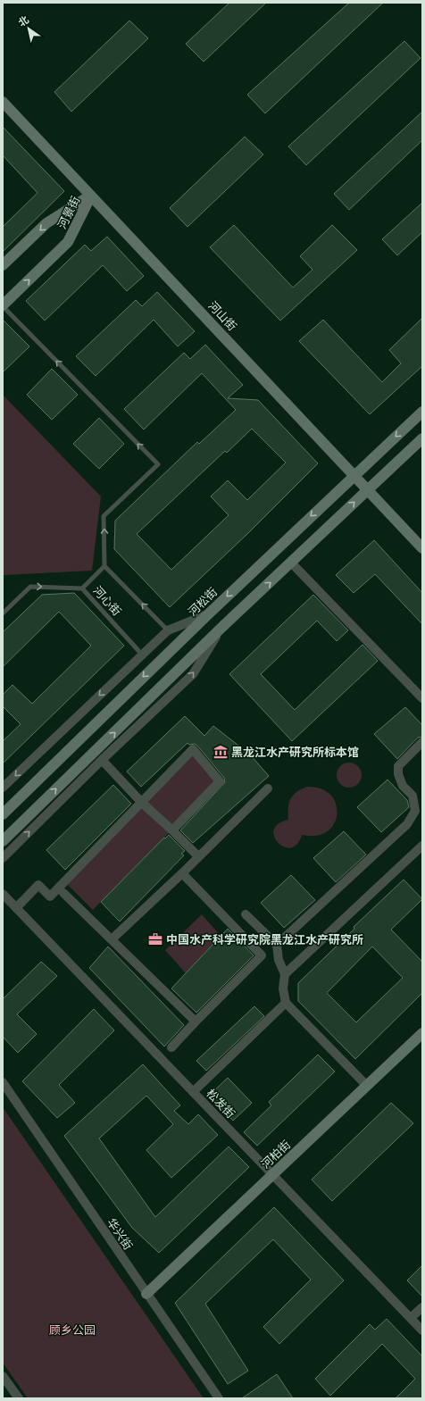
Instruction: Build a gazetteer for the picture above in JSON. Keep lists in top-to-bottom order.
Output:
{
  "streets": {
    "street": [
      "河景街",
      "河山街",
      "河松街",
      "松发街",
      "河柏街",
      "华兴街"
    ],
    "lane": ["河心街"]
  },
  "crossings": [
    ["河景街", "河山街"],
    ["河山街", "河松街"],
    ["松发街", "河柏街"],
    ["河柏街", "华兴街"]
  ],
  "parks": ["顾乡公园"],
  "places": {
    "museum": ["黑龙江水产研究所标本馆"],
    "office": ["中国水产科学研究院黑龙江水产研究所"]
  },
  "north": "top left"
}
